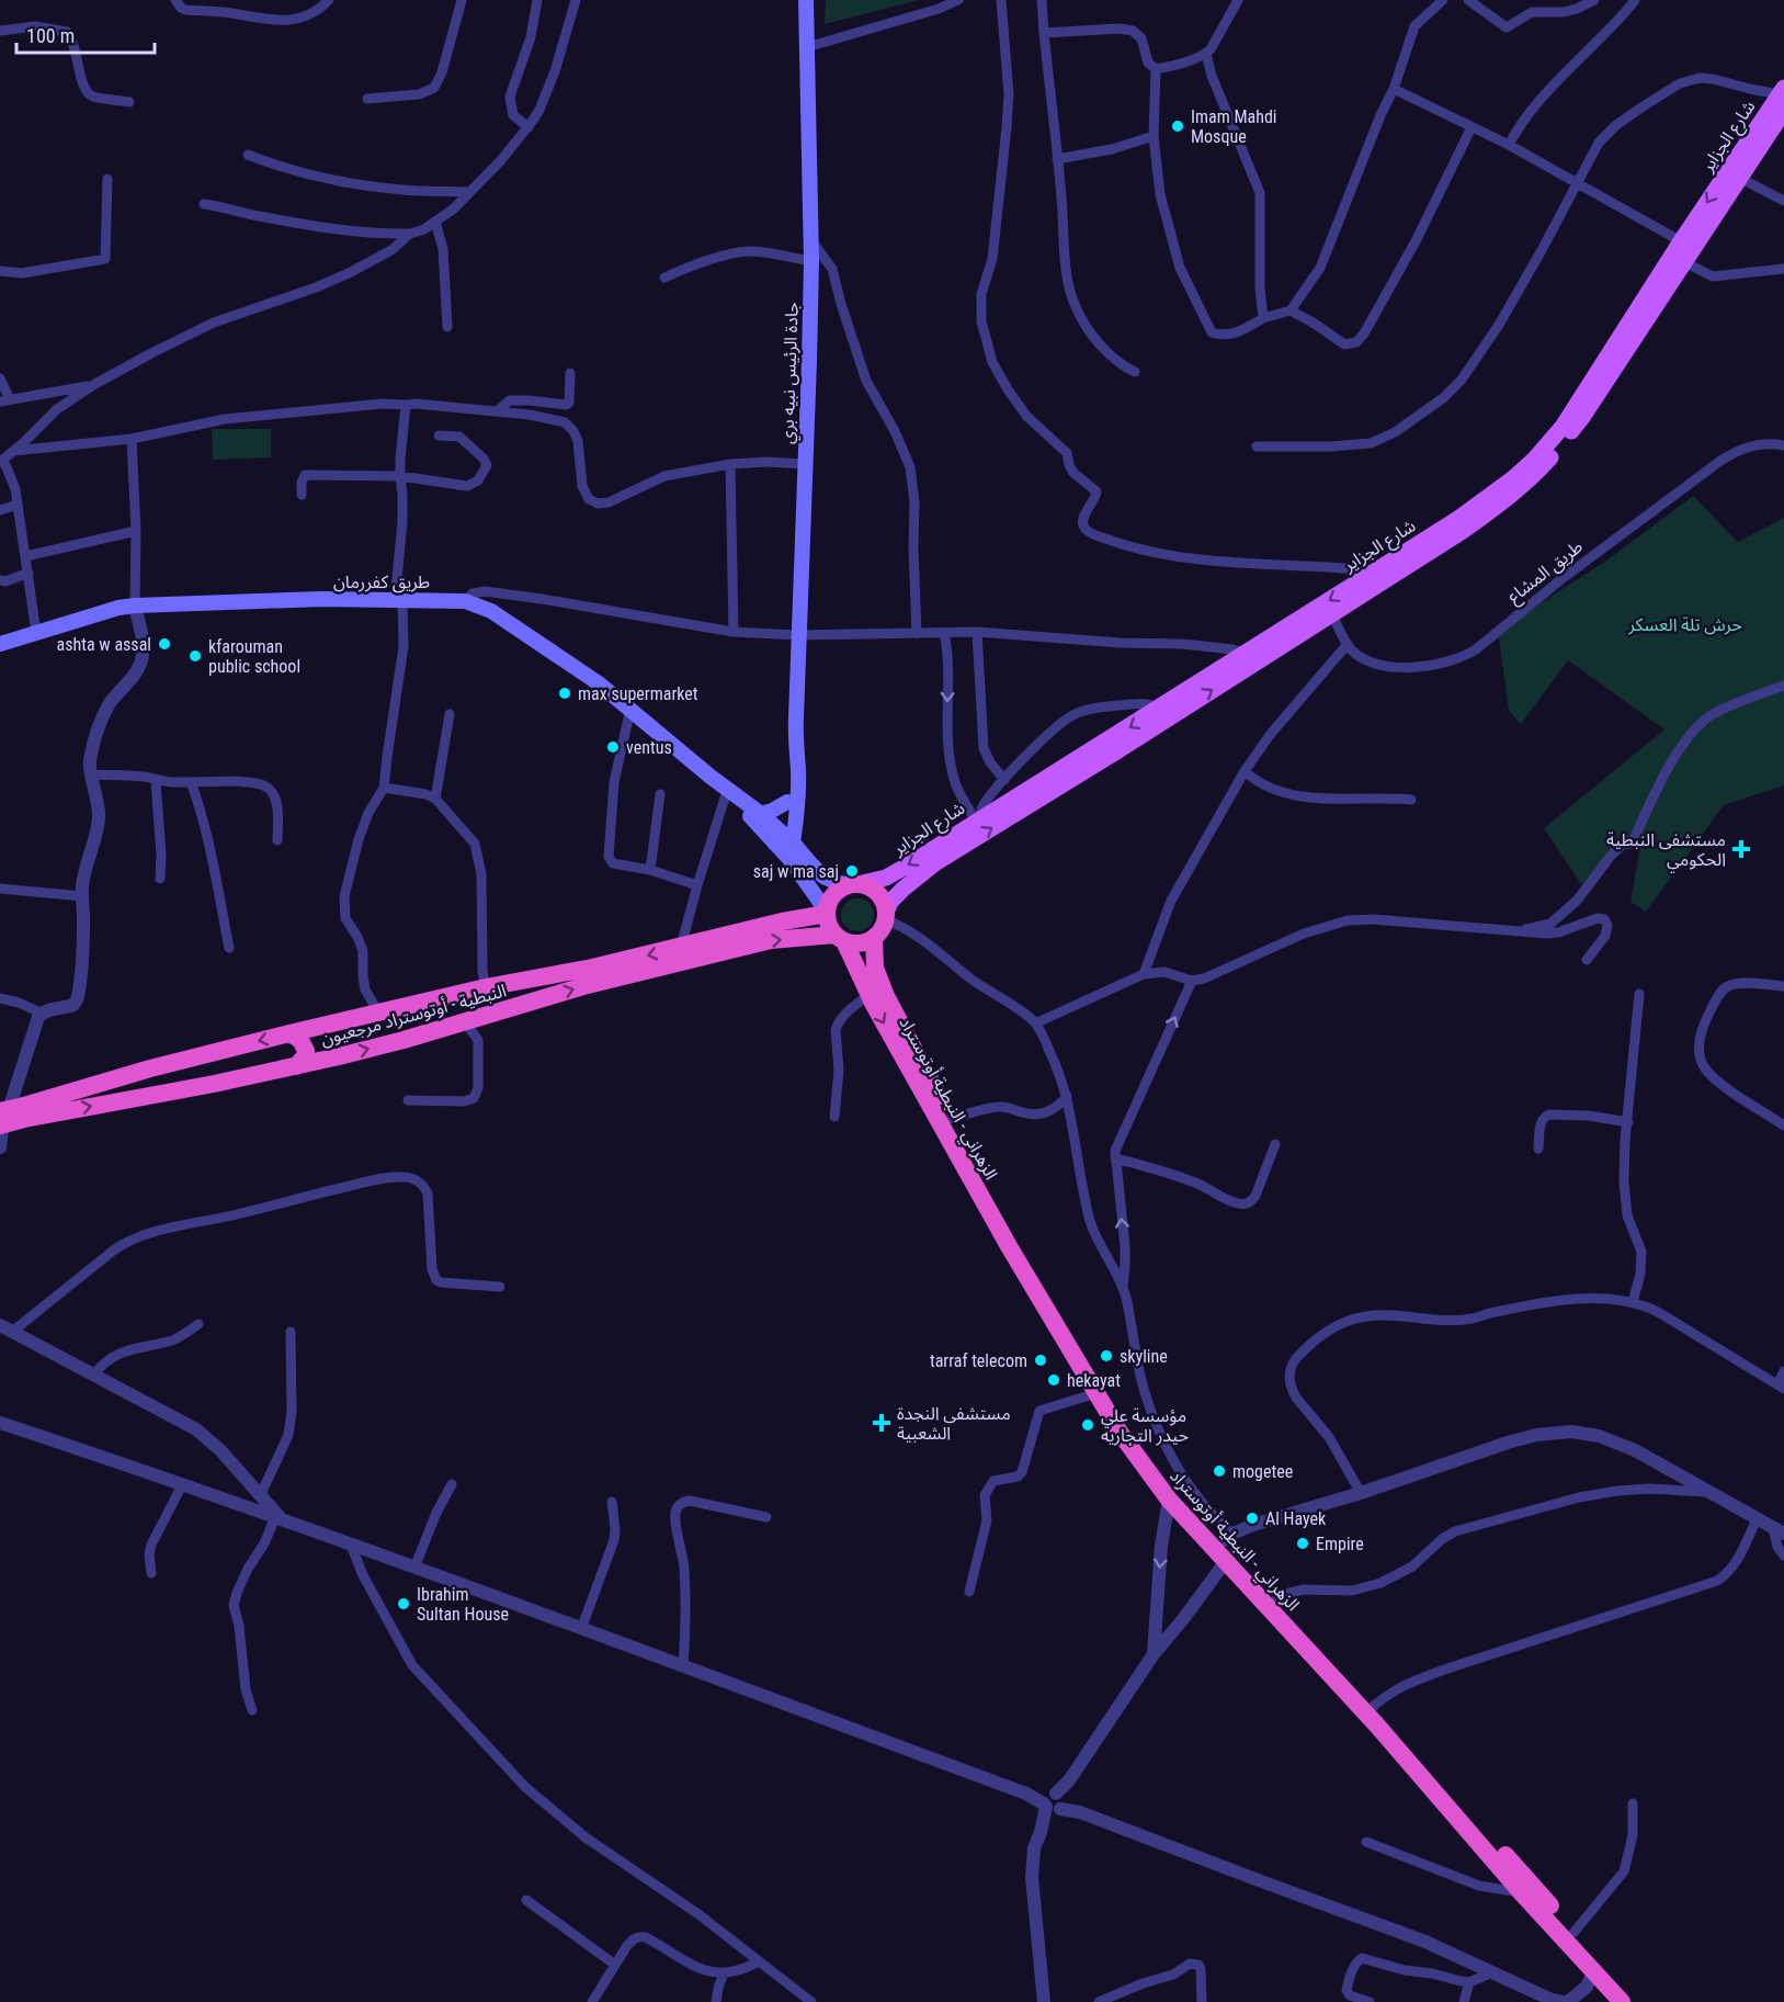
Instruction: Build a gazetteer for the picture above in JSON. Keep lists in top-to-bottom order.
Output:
{
  "streets": {
    "highway": ["النبطية - أوتوستراد مرجعيون", "الزهراني - النبطية أوتوستراد"],
    "main road": ["شارع الجزاير", "جادة الرئيس نبيه بري", "طريق كفررمان"],
    "street": ["طريق المشاع"]
  },
  "crossings": [
    ["شارع الجزاير", "النبطية - أوتوستراد مرجعيون"],
    ["شارع الجزاير", "الزهراني - النبطية أوتوستراد"],
    ["النبطية - أوتوستراد مرجعيون", "الزهراني - النبطية أوتوستراد"]
  ],
  "parks": ["حرش تلة العسكر"],
  "places": {
    "other": [
      "Imam Mahdi Mosque",
      "ashta w assal",
      "kfarouman public school",
      "max supermarket",
      "ventus",
      "saj w ma saj",
      "skyline",
      "tarraf telecom",
      "hekayat",
      "مؤسسة علي حيدر التجاريه",
      "mogetee",
      "Al Hayek",
      "Empire",
      "Ibrahim Sultan House"
    ],
    "health": ["مستشفى النبطية الحكومي", "مستشفى النجدة الشعبية"]
  },
  "scale_bar": "100 m"
}
